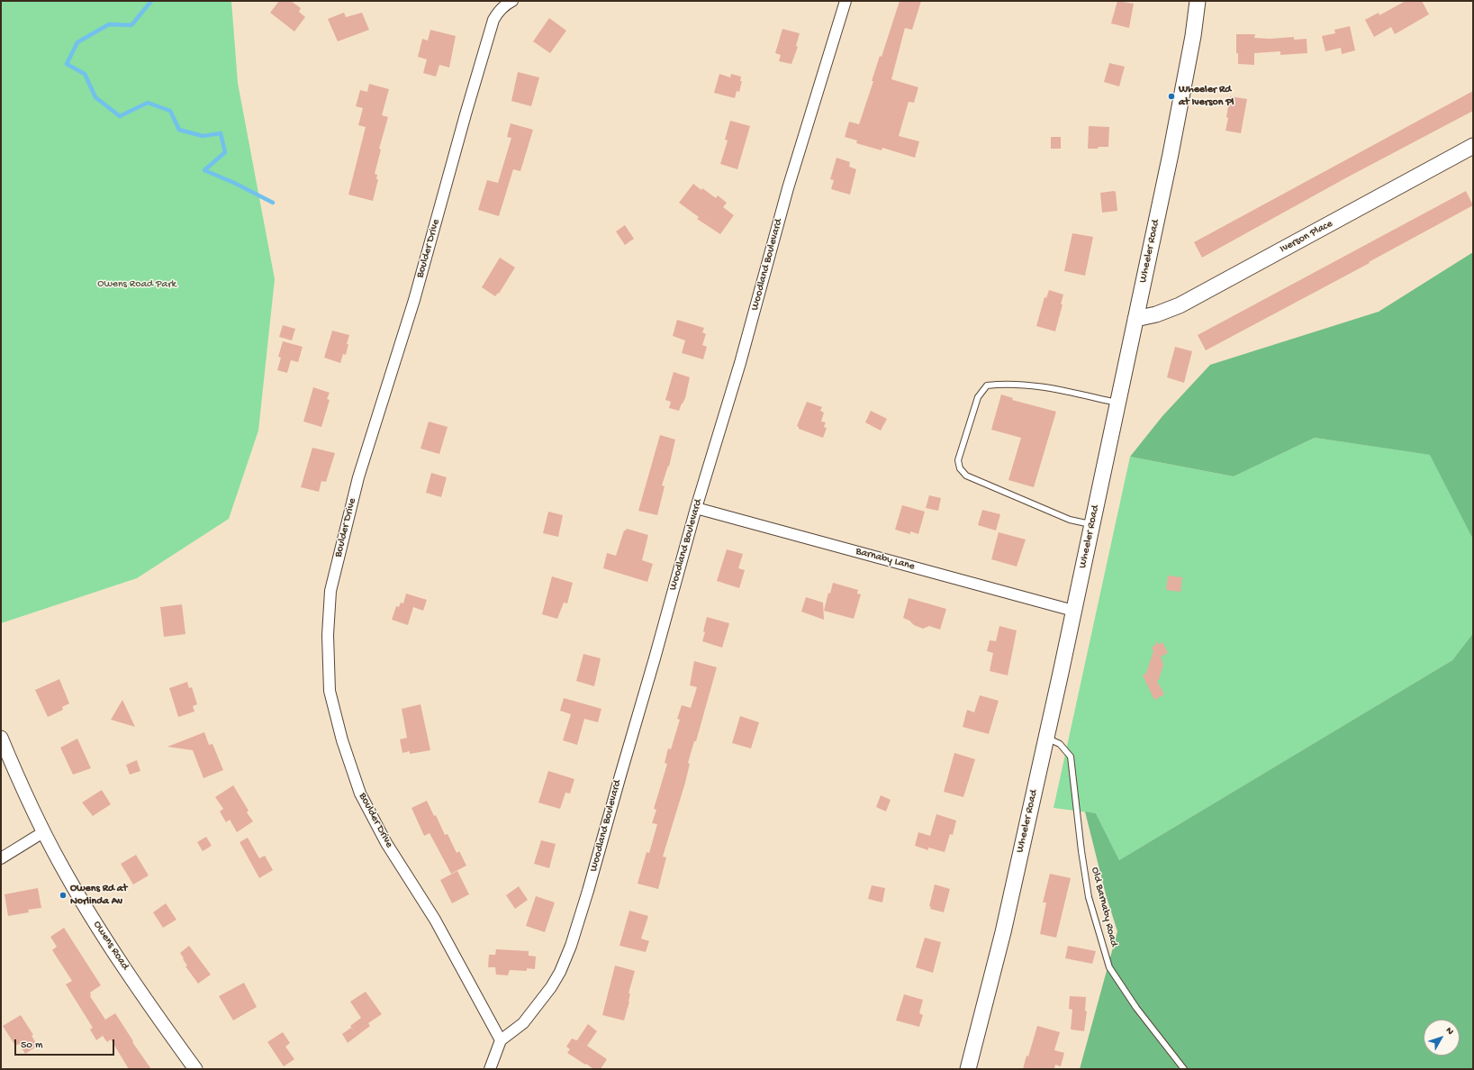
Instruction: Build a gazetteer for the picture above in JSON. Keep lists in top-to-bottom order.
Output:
{
  "streets": {
    "main road": ["Iverson Place", "Wheeler Road"],
    "street": [
      "Boulder Drive",
      "Woodland Boulevard",
      "Barnaby Lane",
      "Owens Road"
    ],
    "lane": ["Old Barnaby Road"]
  },
  "crossings": [
    ["Iverson Place", "Wheeler Road"],
    ["Boulder Drive", "Woodland Boulevard"],
    ["Wheeler Road", "Barnaby Lane"],
    ["Wheeler Road", "Old Barnaby Road"],
    ["Woodland Boulevard", "Barnaby Lane"]
  ],
  "parks": ["Owens Road Park"],
  "places": ["Wheeler Rd at Iverson Pl", "Owens Rd at Norlinda Av"],
  "scale_bar": "50 m",
  "north": "top right"
}
